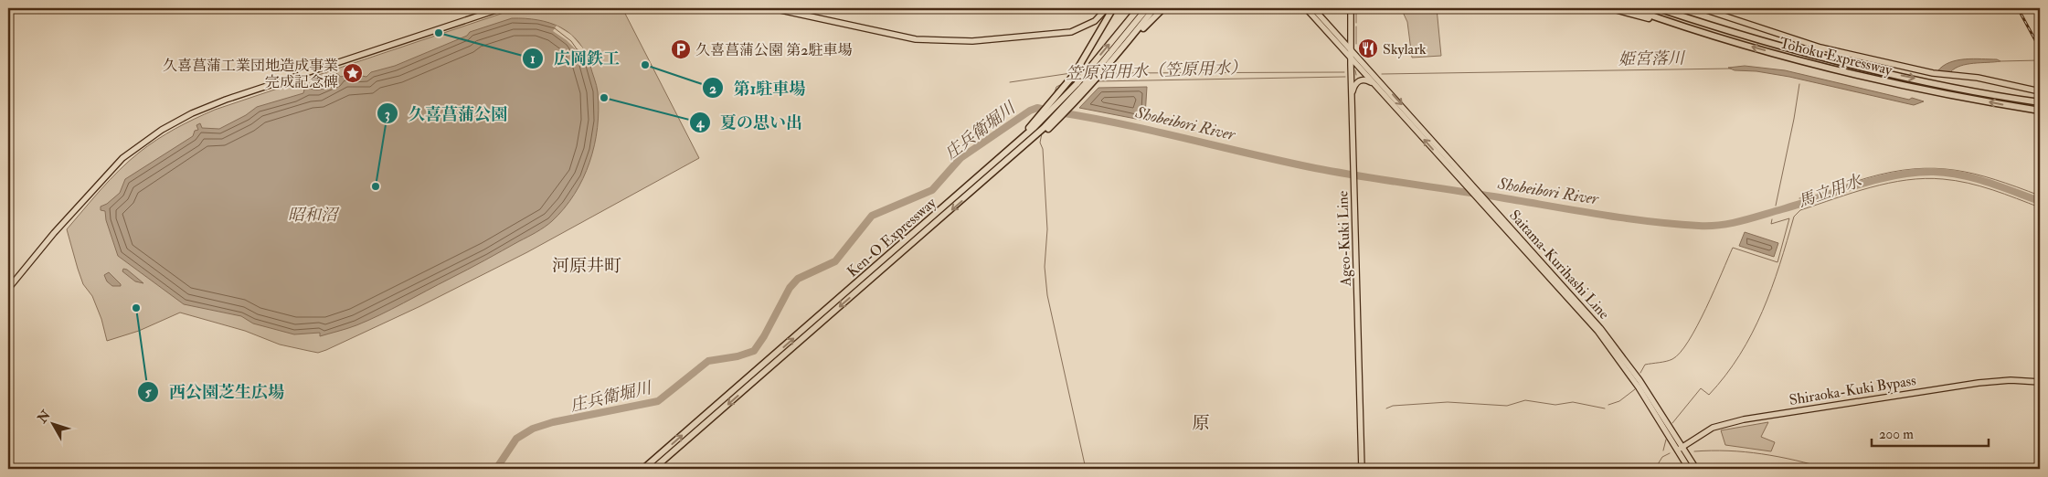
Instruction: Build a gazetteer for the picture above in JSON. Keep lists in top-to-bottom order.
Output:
{
  "streets": {
    "highway": ["Tohoku Expressway", "Ken-O Expressway"],
    "main road": ["Ageo-Kuki Line", "Saitama-Kurihashi Line", "Shiraoka-Kuki Bypass"]
  },
  "crossings": [
    ["Ageo-Kuki Line", "Saitama-Kurihashi Line"],
    ["Saitama-Kurihashi Line", "Shiraoka-Kuki Bypass"]
  ],
  "districts": ["河原井町", "原"],
  "water": [
    "姫宮落川",
    "笠原沼用水（笠原用水）",
    "Shobeibori River",
    "庄兵衛堀川",
    "馬立用水",
    "昭和沼"
  ],
  "places": {
    "other": [
      "広岡鉄工",
      "第1駐車場",
      "夏の思い出",
      "久喜菖蒲公園",
      "西公園芝生広場"
    ],
    "restaurant": ["Skylark"],
    "parking": ["久喜菖蒲公園 第2駐車場"],
    "place": ["久喜菖蒲工業団地造成事業 完成記念碑"]
  },
  "scale_bar": "200 m",
  "north": "top left"
}
